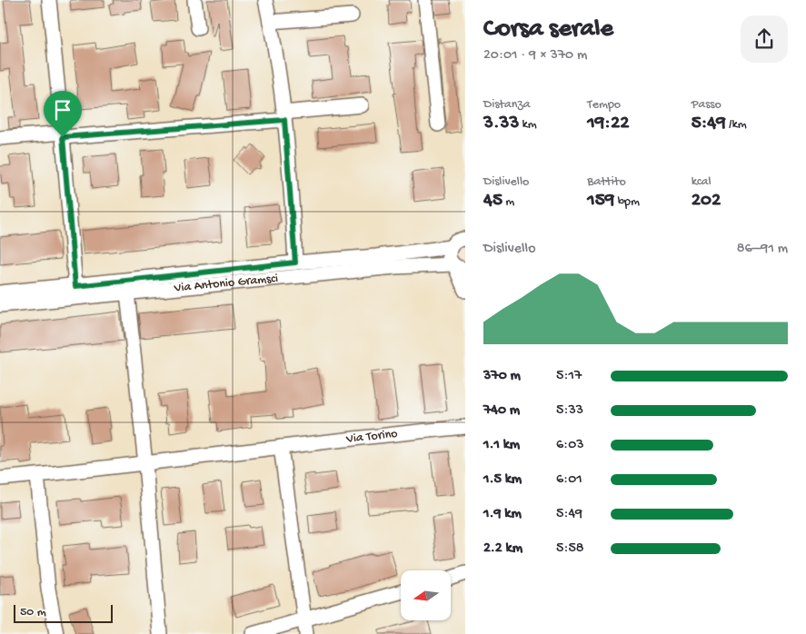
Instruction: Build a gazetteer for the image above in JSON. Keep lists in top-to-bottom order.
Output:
{
  "streets": {
    "street": ["Via Antonio Gramsci", "Via Torino"]
  },
  "scale_bar": "50 m",
  "north": "left",
  "page": {
    "heading": ["Corsa serale", "20:01 · 9 × 370 m"],
    "stats": [
      ["Distanza", "3.33 km"],
      ["Tempo", "19:22"],
      ["Passo", "5:49 /km"],
      ["Dislivello", "45 m"],
      ["Battito", "159 bpm"],
      ["kcal", "202"]
    ],
    "chart": ["Dislivello", "86–91 m"],
    "list": [
      {
        "name": "370 m",
        "note": "5:17"
      },
      {
        "name": "740 m",
        "note": "5:33"
      },
      {
        "name": "1.1 km",
        "note": "6:03"
      },
      {
        "name": "1.5 km",
        "note": "6:01"
      },
      {
        "name": "1.9 km",
        "note": "5:49"
      },
      {
        "name": "2.2 km",
        "note": "5:58"
      }
    ],
    "scale": "50 m"
  }
}
